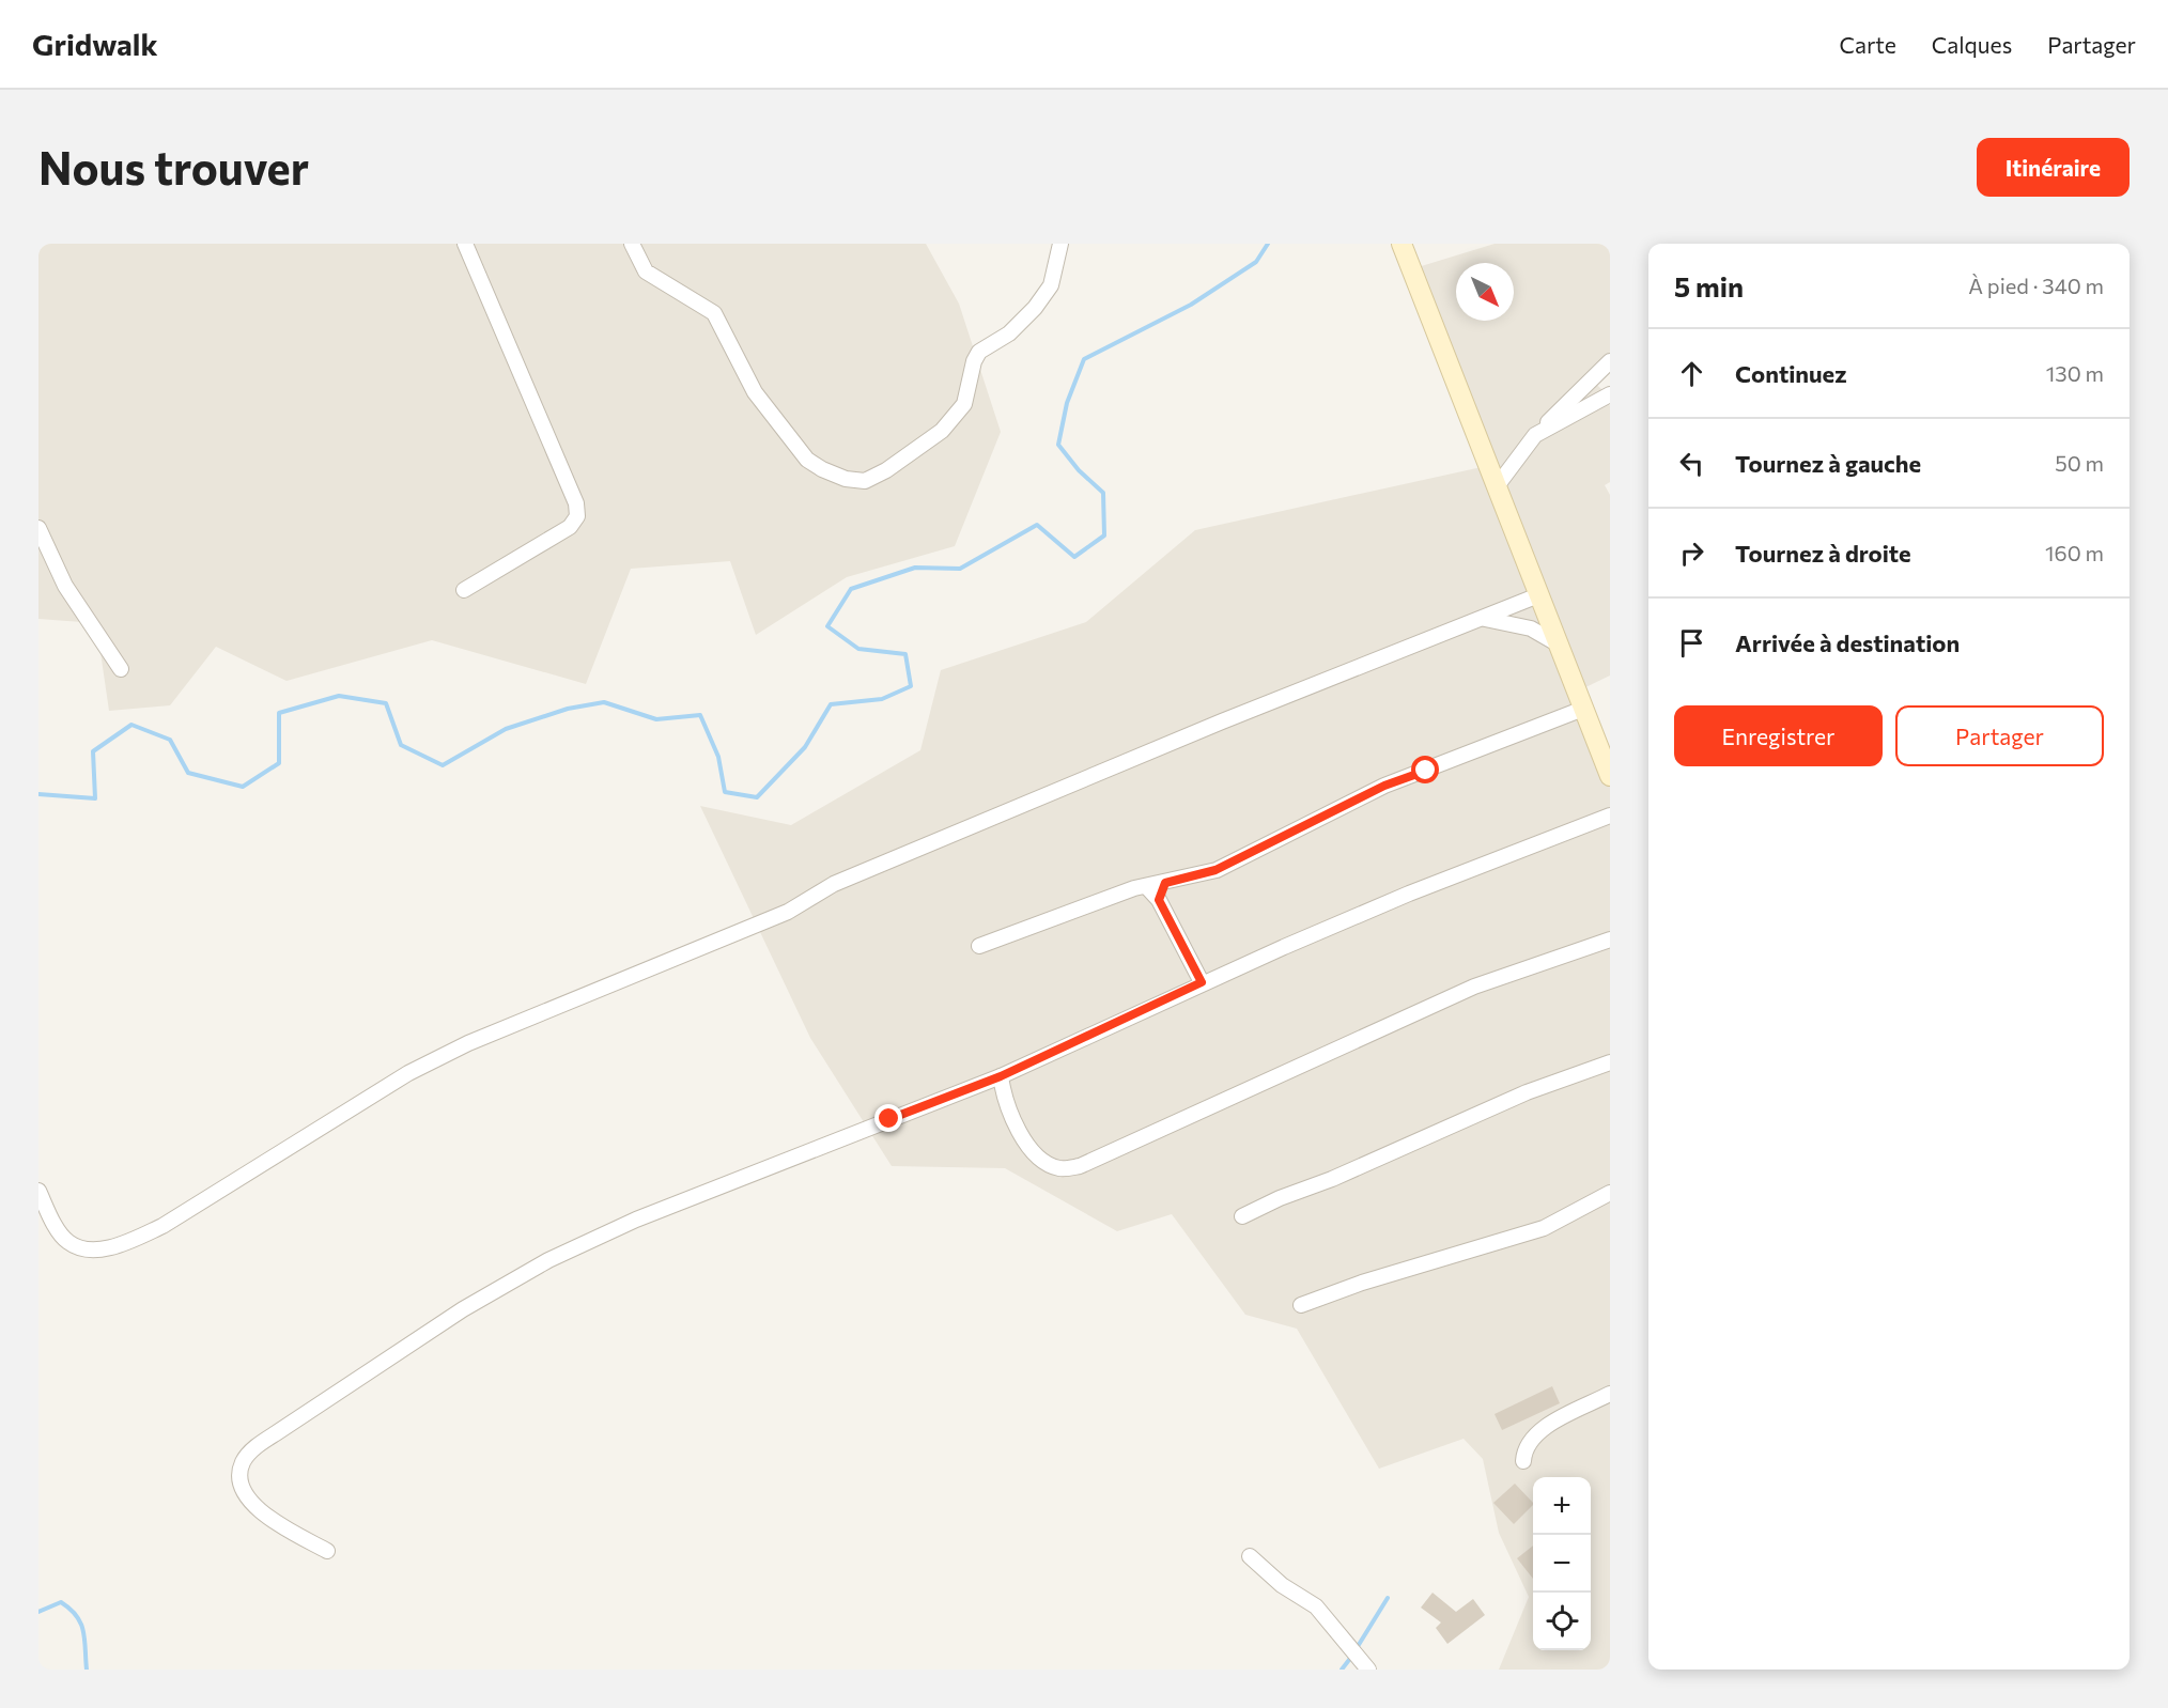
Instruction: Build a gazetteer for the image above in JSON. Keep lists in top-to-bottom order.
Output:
{
  "north": "bottom right",
  "page": {
    "header": "Gridwalk",
    "nav": ["Carte", "Calques", "Partager"],
    "buttons": [
      "Itinéraire",
      ["Enregistrer", "Partager"]
    ],
    "title": "Nous trouver",
    "heading": ["5 min", "À pied · 340 m"],
    "list": [
      ["Continuez", "130 m"],
      ["Tournez à gauche", "50 m"],
      ["Tournez à droite", "160 m"],
      "Arrivée à destination"
    ],
    "map_buttons": ["+", "−"]
  }
}
